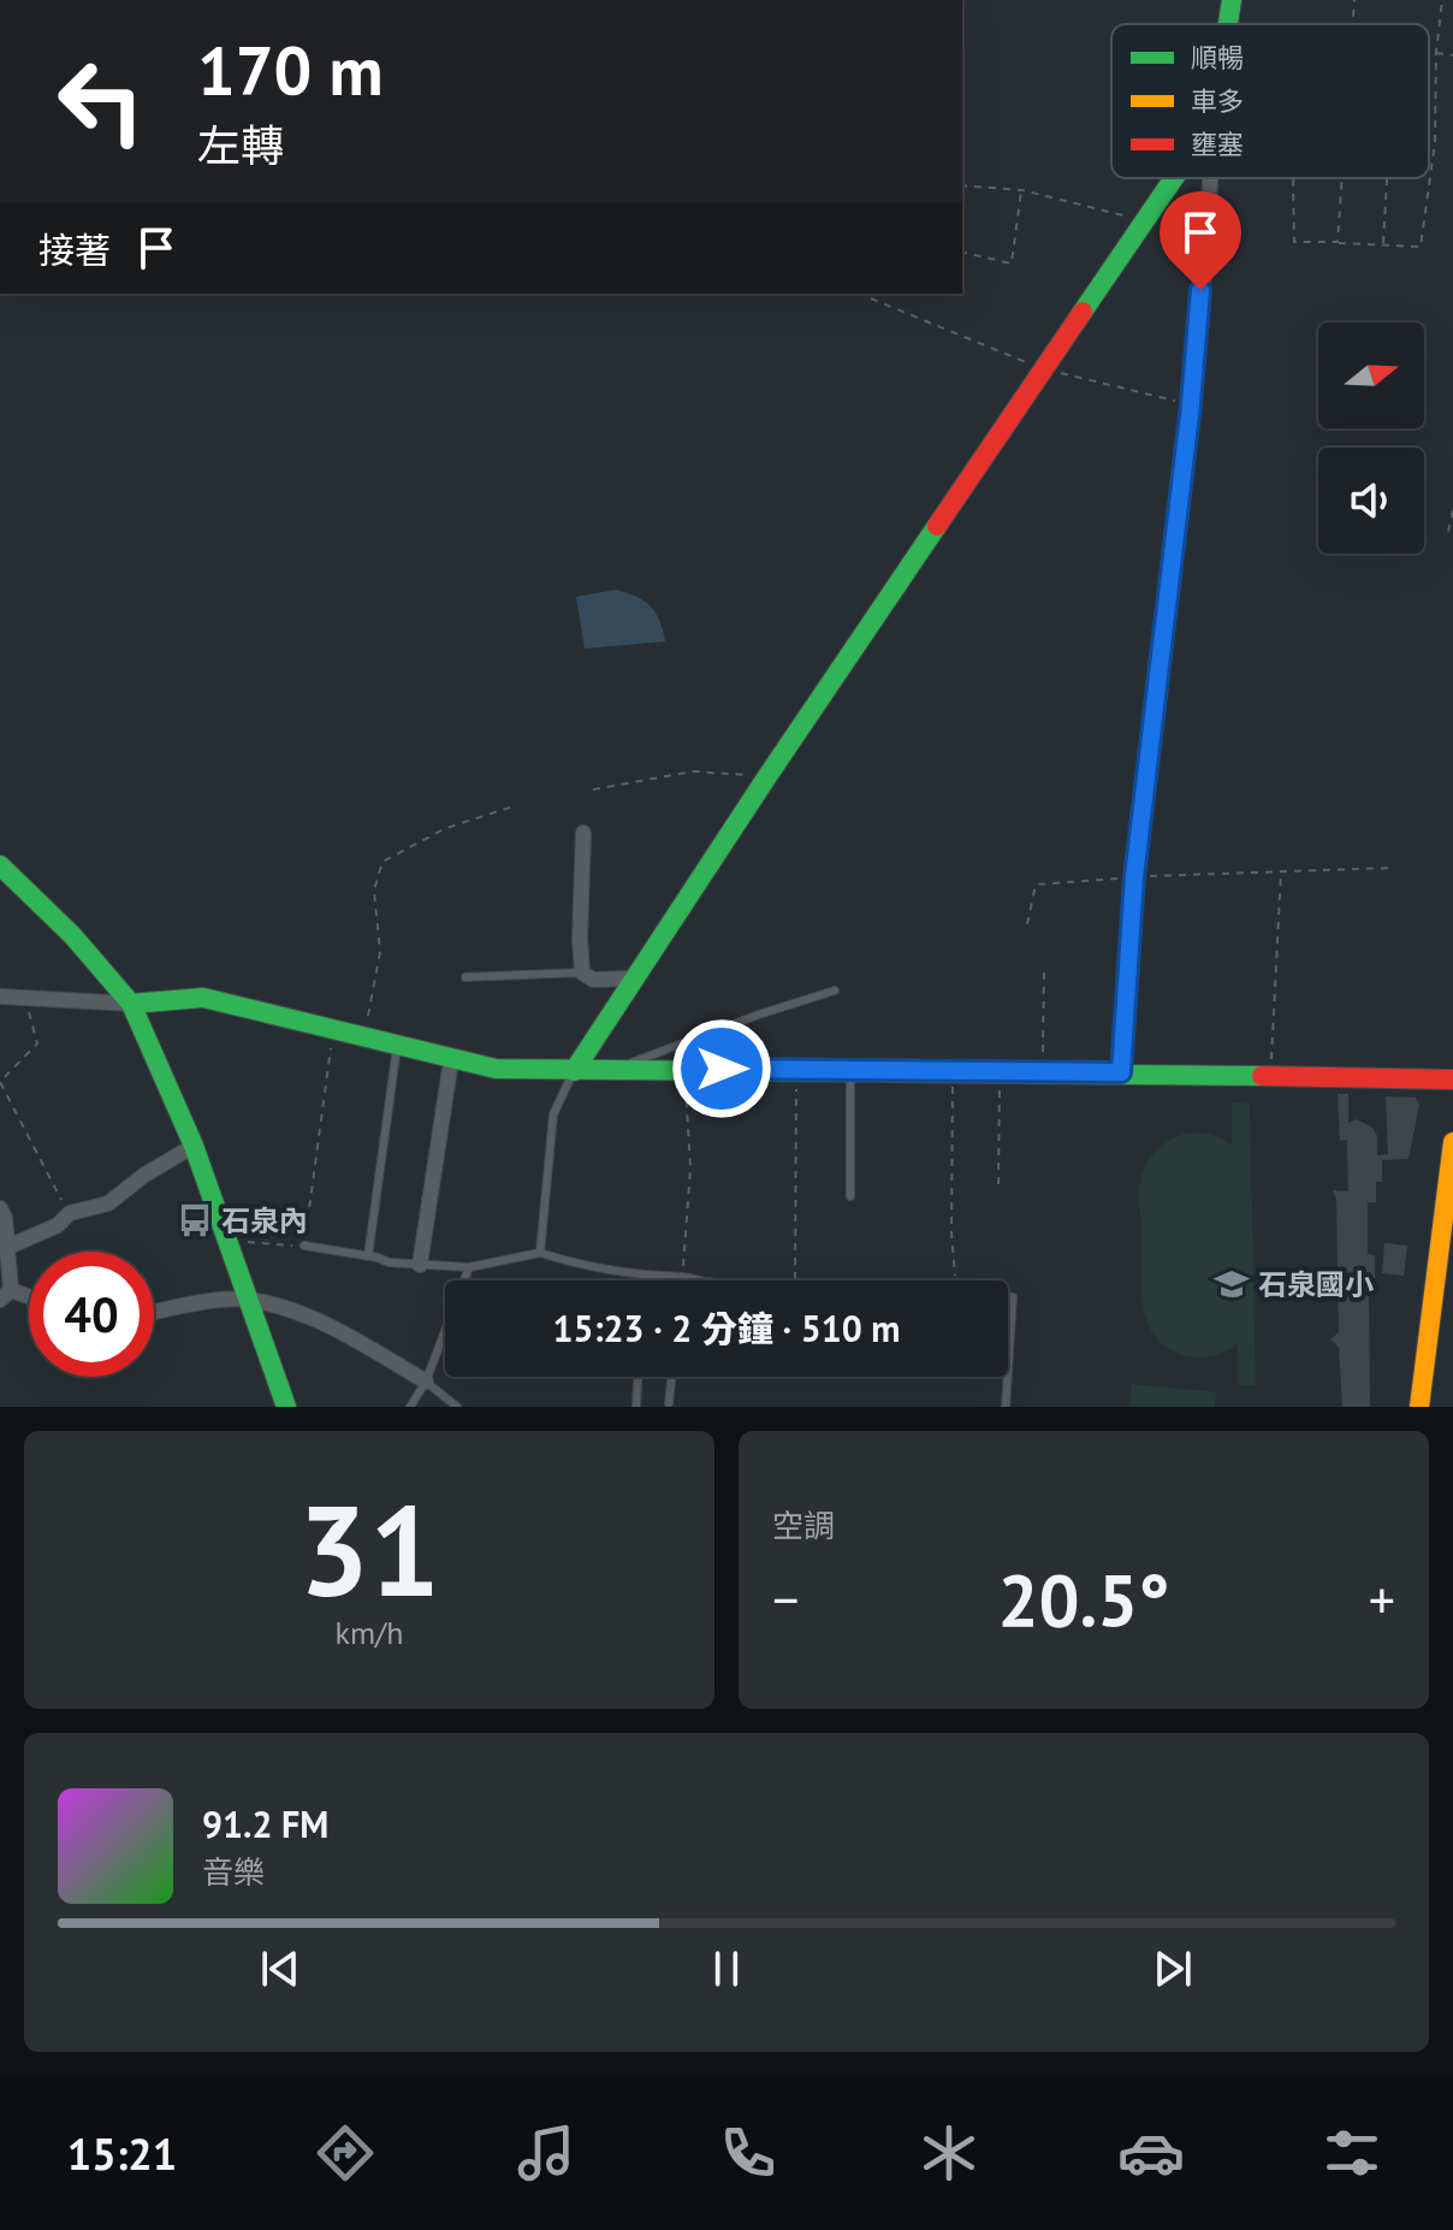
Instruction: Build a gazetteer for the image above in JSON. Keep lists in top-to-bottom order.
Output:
{
  "places": {
    "bus stop": ["石泉內"],
    "school or university": ["石泉國小"]
  },
  "legend": ["順暢", "車多", "壅塞"],
  "north": "right",
  "page": {
    "turn": ["170 m", "左轉"],
    "then": "接著",
    "limit": "40",
    "trip": "15:23 · 2 分鐘 · 510 m",
    "tile": [
      ["31", "km/h"],
      "空調"
    ],
    "heat": ["−", "20.5°", "+"],
    "song": ["91.2 FM", "音樂"],
    "tabs": "15:21"
  }
}
